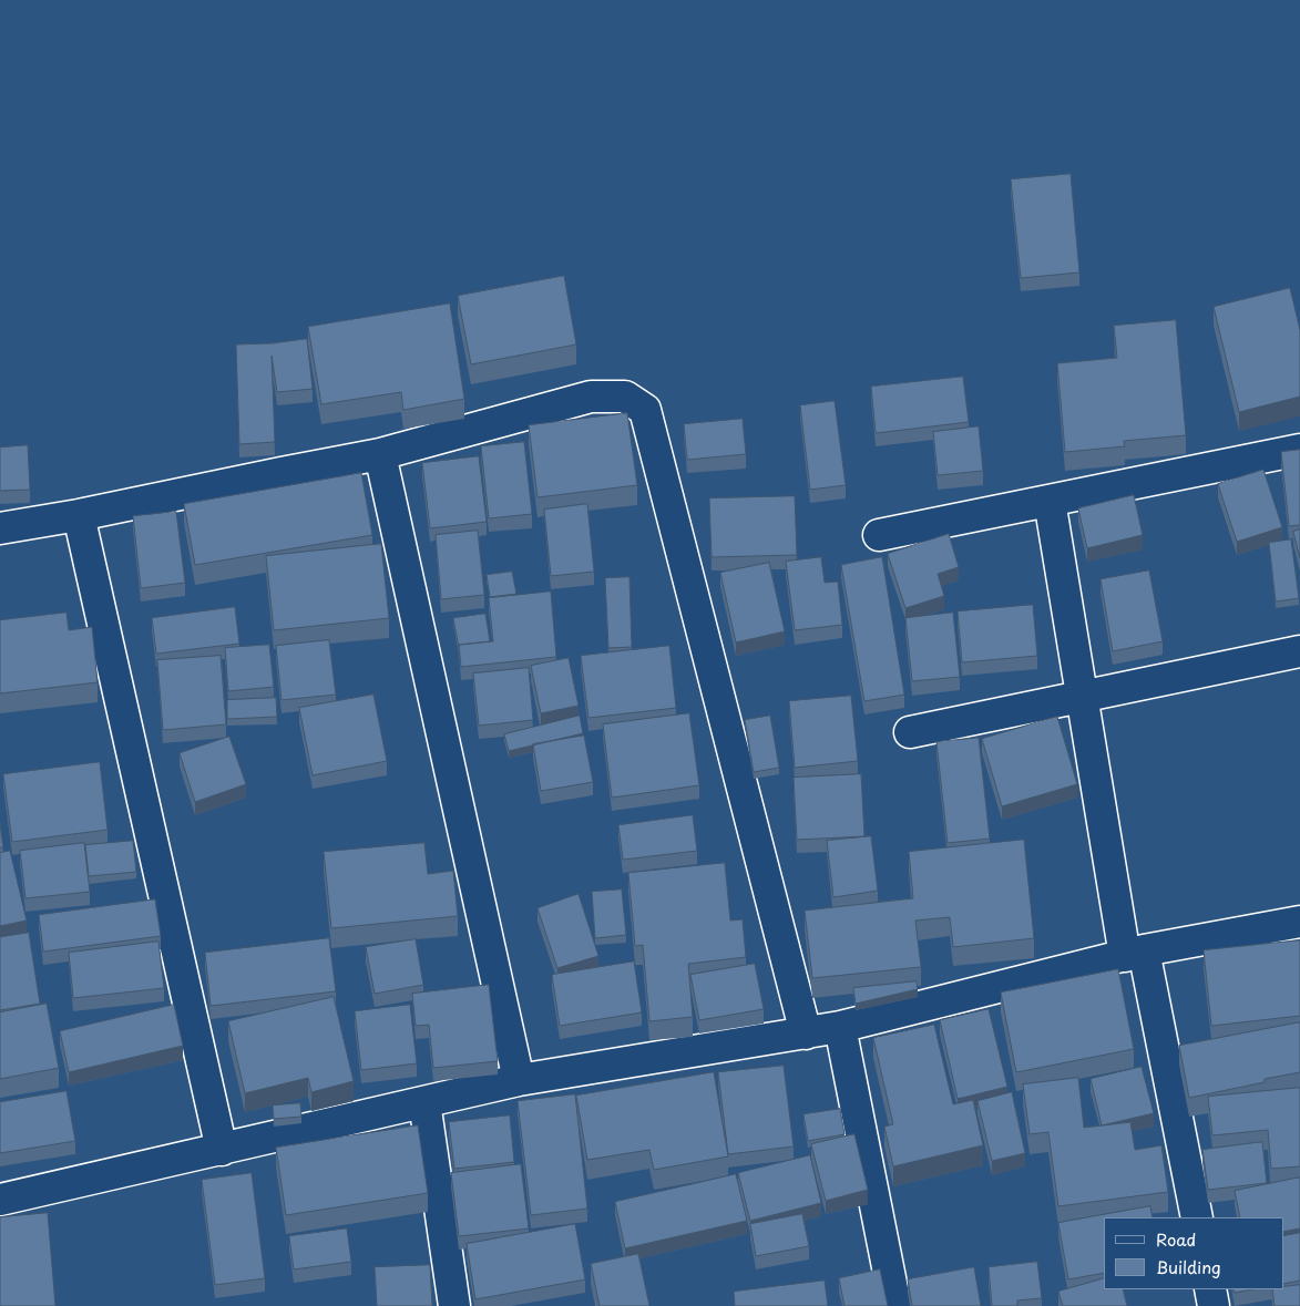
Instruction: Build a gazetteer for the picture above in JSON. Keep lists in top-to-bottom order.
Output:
{
  "legend": ["Road", "Building"]
}
